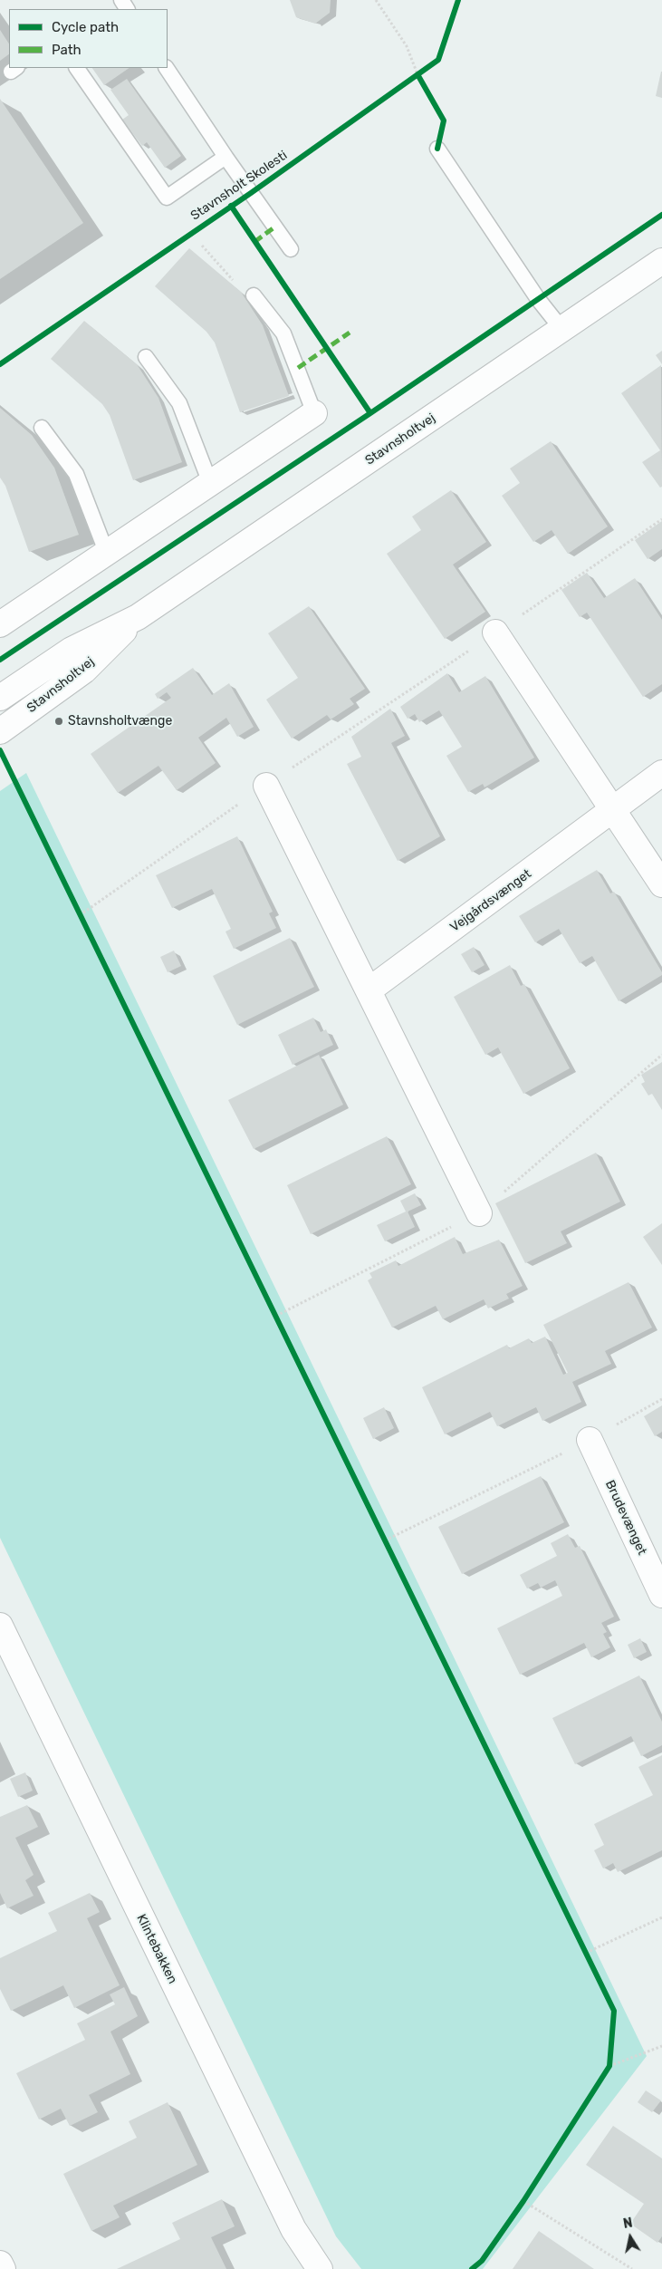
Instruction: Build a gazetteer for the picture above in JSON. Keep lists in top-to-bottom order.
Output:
{
  "streets": {
    "street": [
      "Stavnsholtvej",
      "Vejgårdsvænget",
      "Brudevænget",
      "Klintebakken"
    ],
    "cycle path": ["Stavnsholt Skolesti"]
  },
  "places": ["Stavnsholtvænge"],
  "legend": ["Cycle path", "Path"],
  "north": "top"
}
